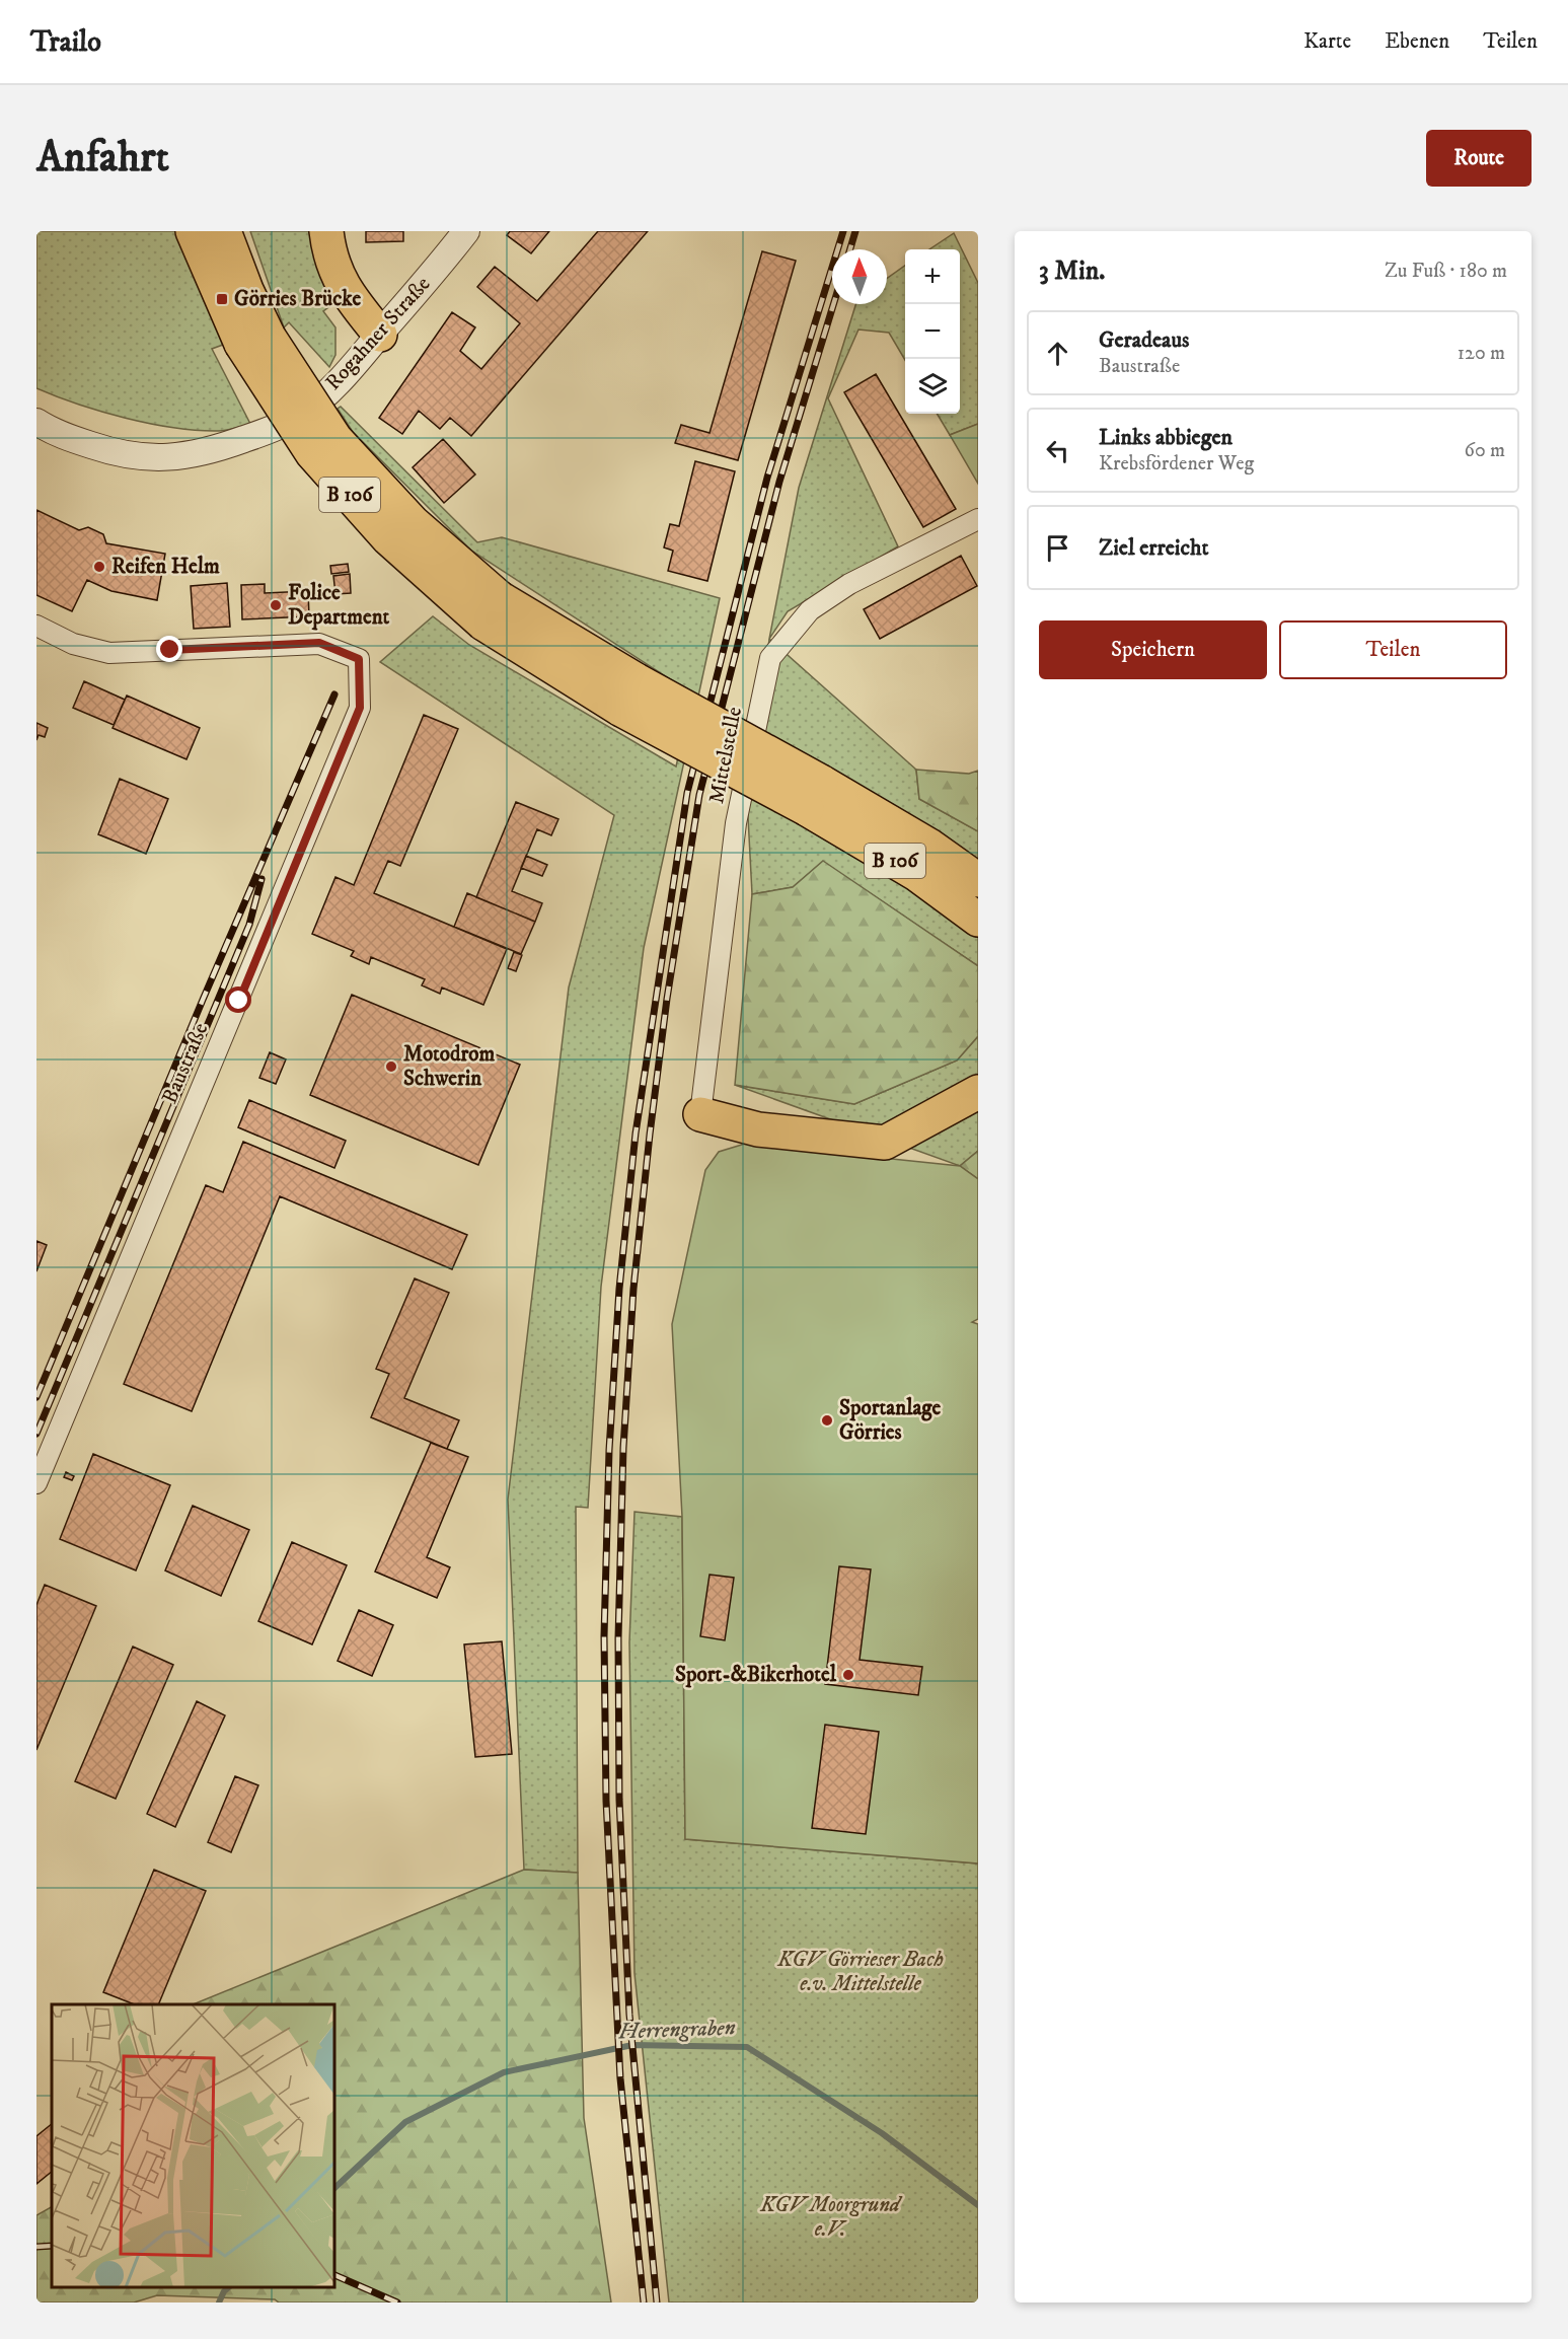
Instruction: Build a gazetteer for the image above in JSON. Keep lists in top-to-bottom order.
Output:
{
  "streets": {
    "highway": ["B 106"],
    "street": ["Rogahner Straße", "Mittelstelle", "Baustraße"]
  },
  "water": ["Herrengraben"],
  "parks": ["KGV Görrieser Bach e.v. Mittelstelle", "KGV Moorgrund e.V."],
  "places": {
    "transit": ["Görries Brücke"],
    "other": [
      "Reifen Helm",
      "Folice Department",
      "Motodrom Schwerin",
      "Sportanlage Görries",
      "Sport-&Bikerhotel"
    ]
  },
  "north": "top",
  "page": {
    "header": "Trailo",
    "nav": ["Karte", "Ebenen", "Teilen"],
    "buttons": [
      "Route",
      ["Speichern", "Teilen"]
    ],
    "title": "Anfahrt",
    "heading": ["3 Min.", "Zu Fuß · 180 m"],
    "map_buttons": ["+", "−"],
    "list": [
      ["Geradeaus", "Baustraße", "120 m"],
      ["Links abbiegen", "Krebsfördener Weg", "60 m"],
      "Ziel erreicht"
    ]
  }
}
